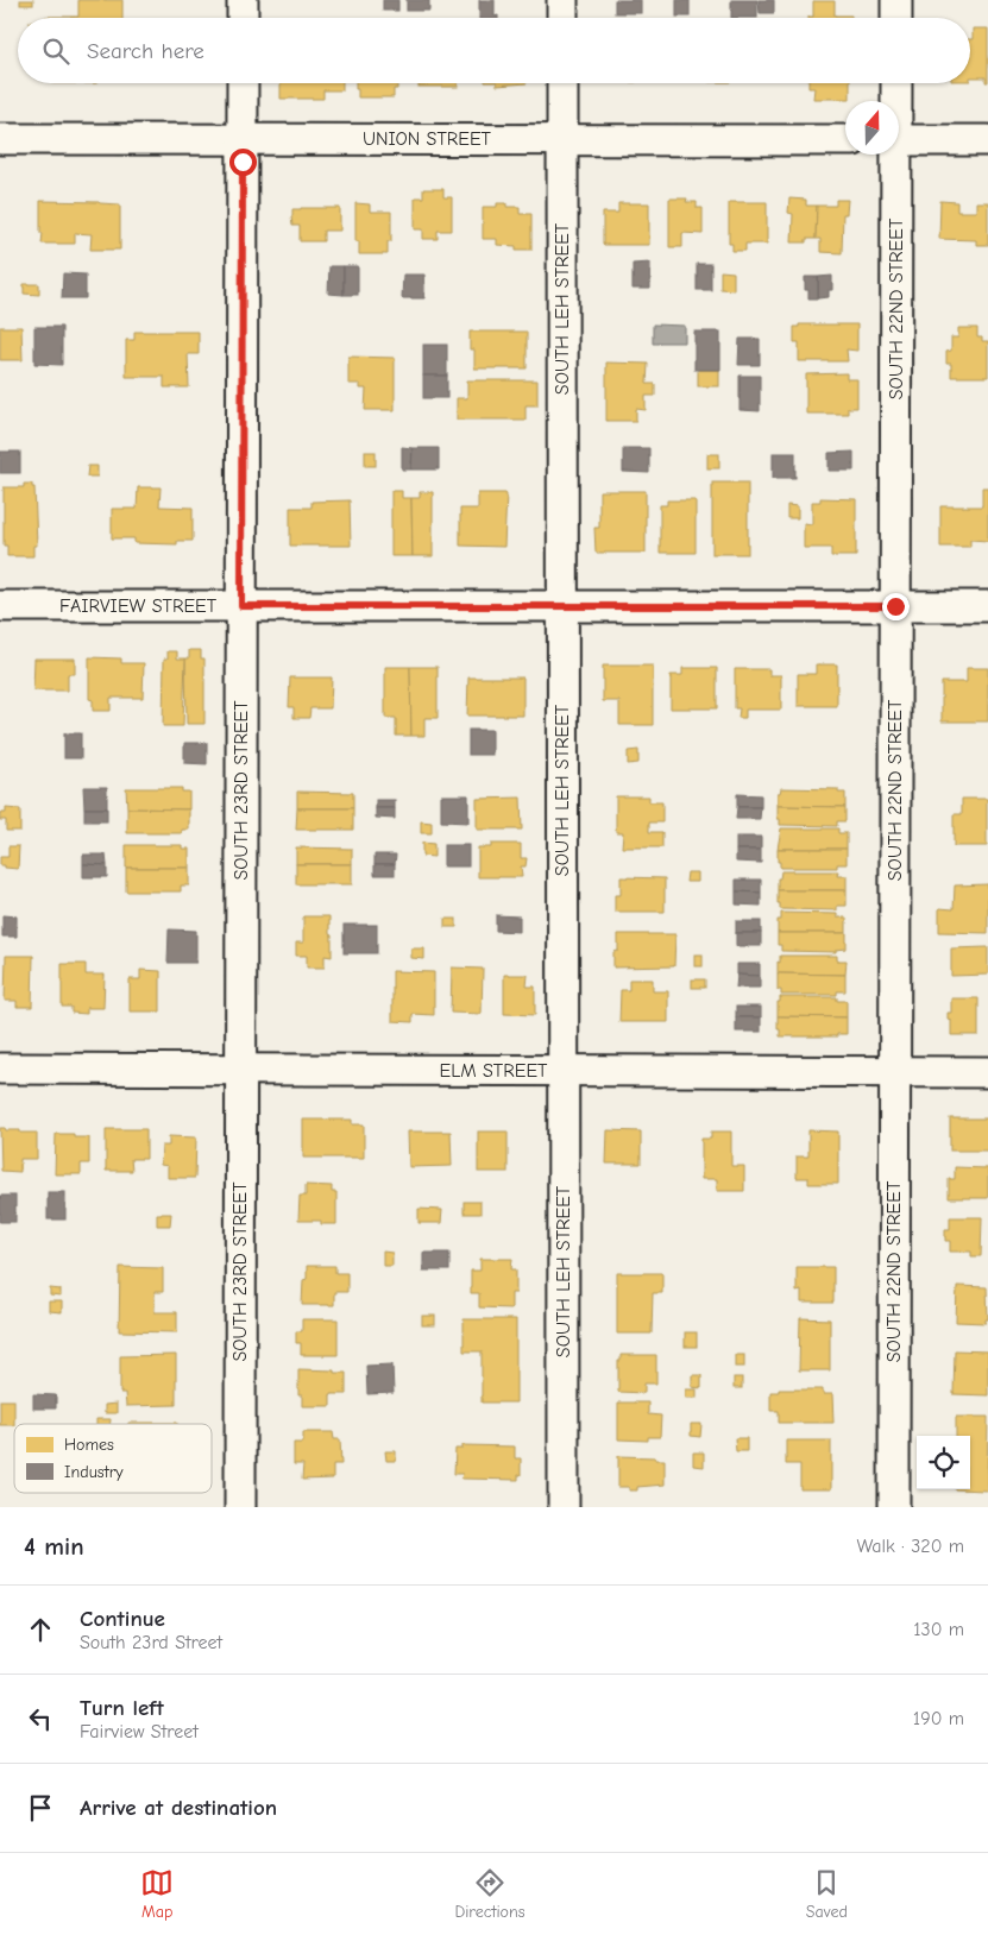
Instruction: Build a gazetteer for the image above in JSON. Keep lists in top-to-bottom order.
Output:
{
  "streets": {
    "street": [
      "UNION STREET",
      "SOUTH LEH STREET",
      "SOUTH 22ND STREET",
      "FAIRVIEW STREET",
      "SOUTH 23RD STREET",
      "ELM STREET"
    ]
  },
  "crossings": [
    ["UNION STREET", "SOUTH LEH STREET"],
    ["UNION STREET", "SOUTH 23RD STREET"],
    ["SOUTH LEH STREET", "FAIRVIEW STREET"],
    ["SOUTH LEH STREET", "ELM STREET"],
    ["SOUTH 22ND STREET", "FAIRVIEW STREET"],
    ["SOUTH 22ND STREET", "ELM STREET"],
    ["FAIRVIEW STREET", "SOUTH 23RD STREET"],
    ["SOUTH 23RD STREET", "ELM STREET"]
  ],
  "legend": ["Homes", "Industry"],
  "north": "top",
  "page": {
    "search": "Search here",
    "heading": ["4 min", "Walk · 320 m"],
    "list": [
      ["Continue", "South 23rd Street", "130 m"],
      ["Turn left", "Fairview Street", "190 m"],
      "Arrive at destination"
    ],
    "nav": ["Map", "Directions", "Saved"]
  }
}
